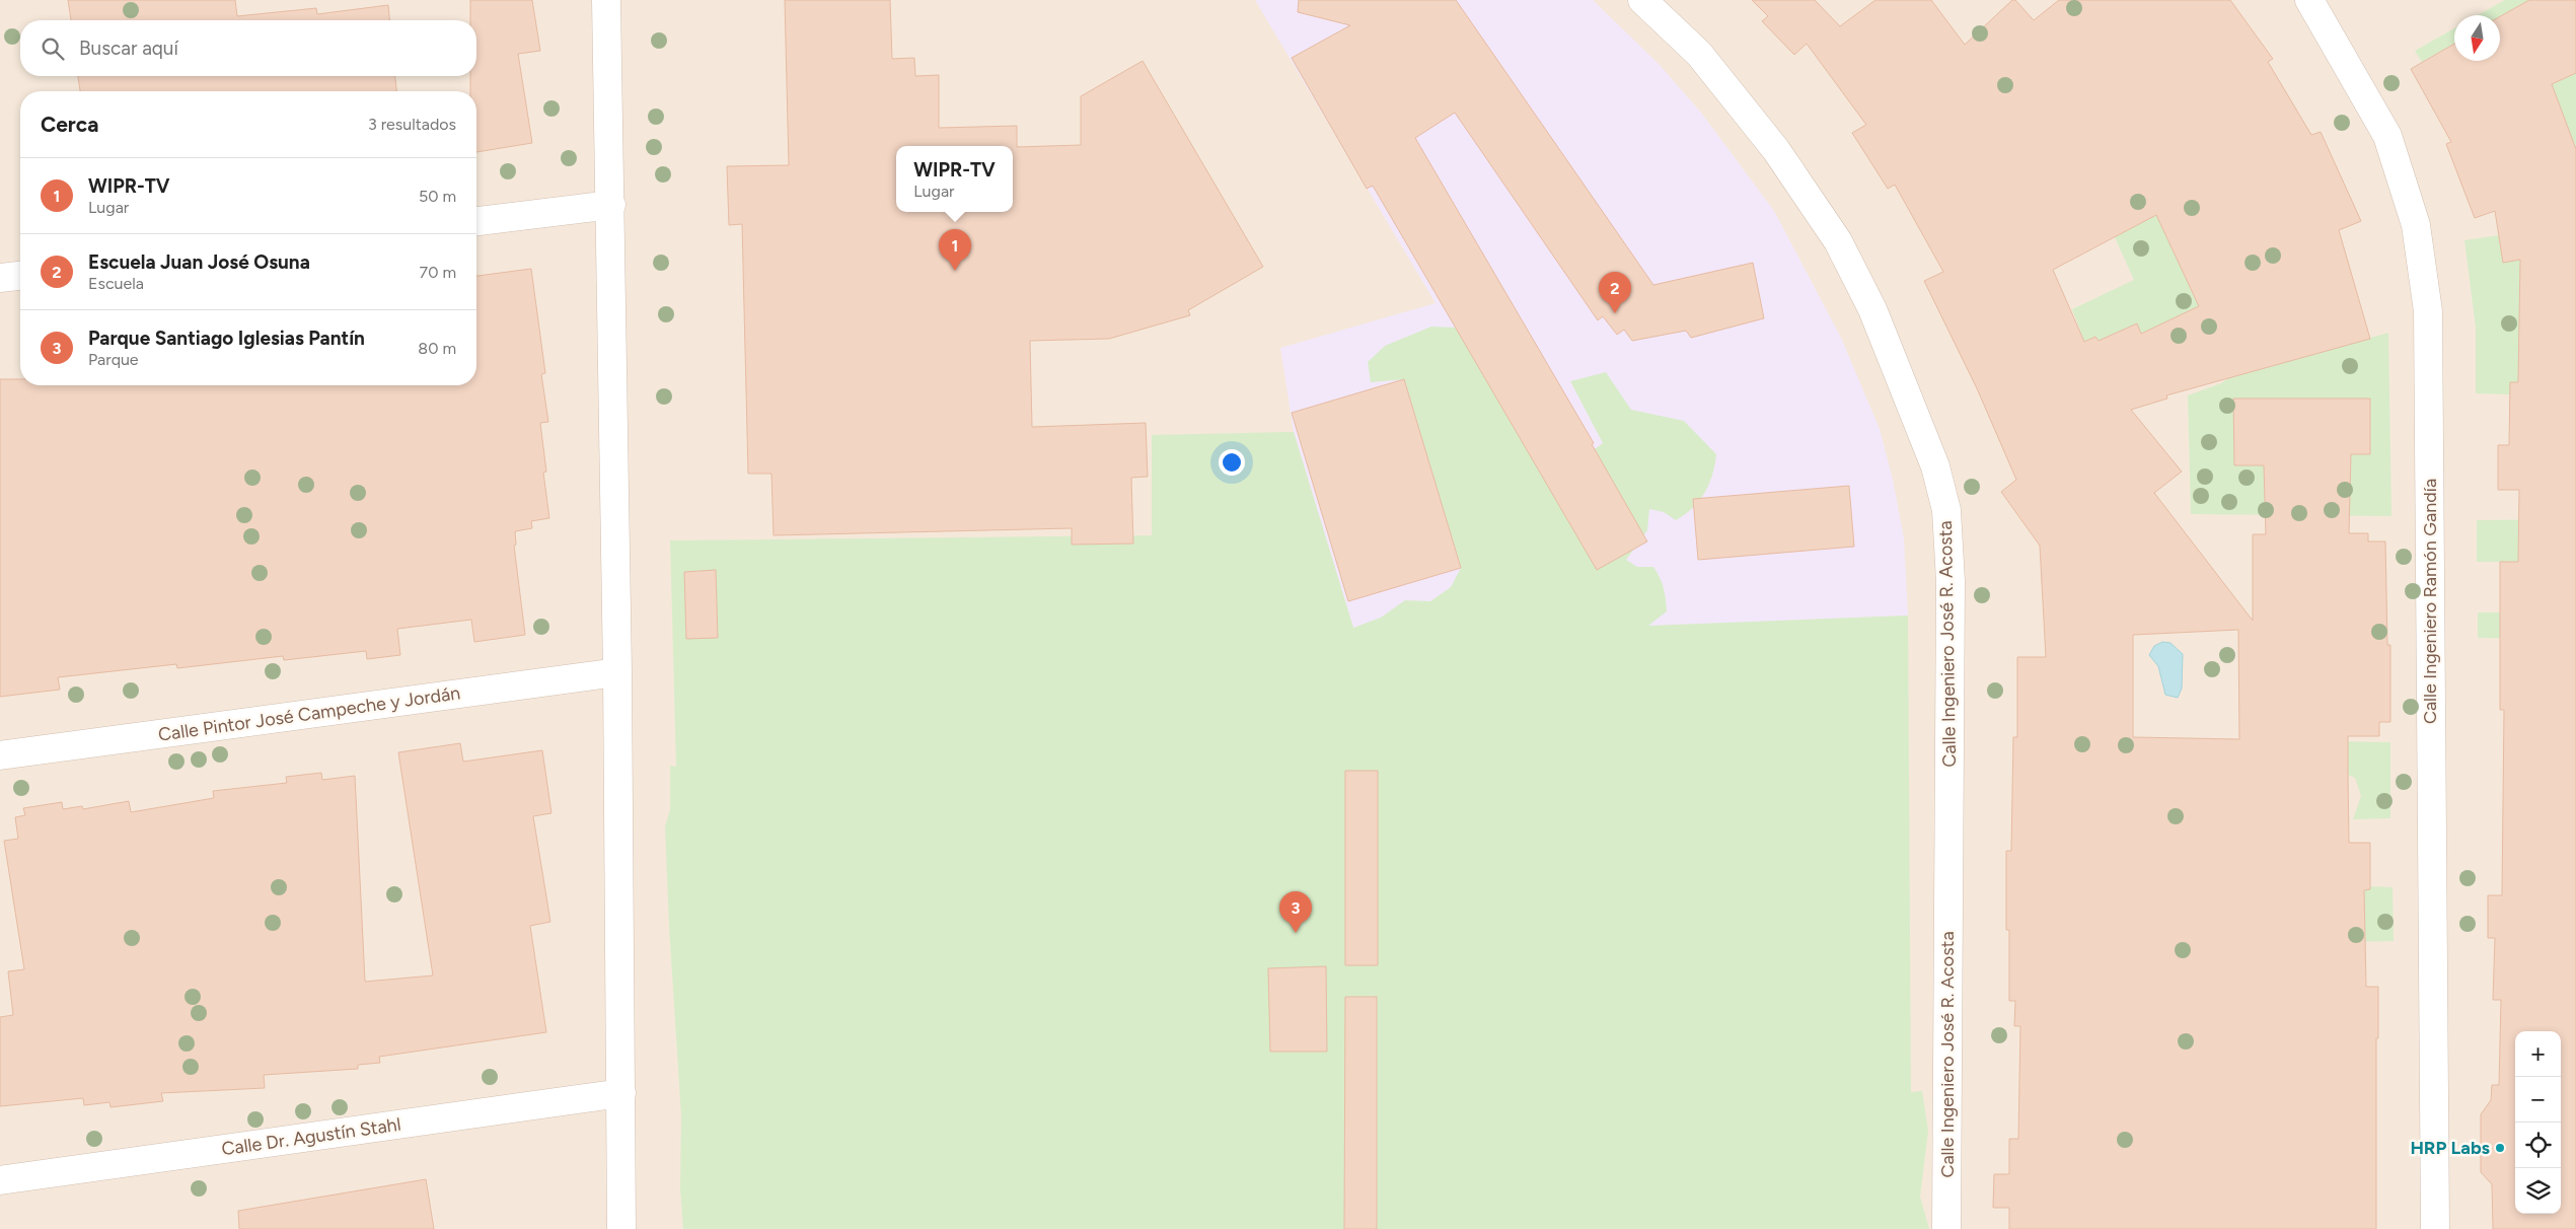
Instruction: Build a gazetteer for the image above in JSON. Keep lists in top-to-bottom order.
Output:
{
  "streets": {
    "street": [
      "Calle Ingeniero Ramón Gandía",
      "Calle Ingeniero José R. Acosta",
      "Calle Pintor José Campeche y Jordán",
      "Calle Dr. Agustín Stahl"
    ]
  },
  "places": ["HRP Labs"],
  "north": "bottom",
  "page": {
    "search": "Buscar aquí",
    "heading": ["Cerca", "3 resultados"],
    "popup": ["WIPR-TV", "Lugar"],
    "list": [
      {
        "mark": "1",
        "name": "WIPR-TV",
        "note": "Lugar",
        "value": "50 m"
      },
      {
        "mark": "2",
        "name": "Escuela Juan José Osuna",
        "note": "Escuela",
        "value": "70 m"
      },
      {
        "mark": "3",
        "name": "Parque Santiago Iglesias Pantín",
        "note": "Parque",
        "value": "80 m"
      }
    ],
    "pins": ["1", "2", "3"],
    "map_buttons": ["+", "−"]
  }
}
